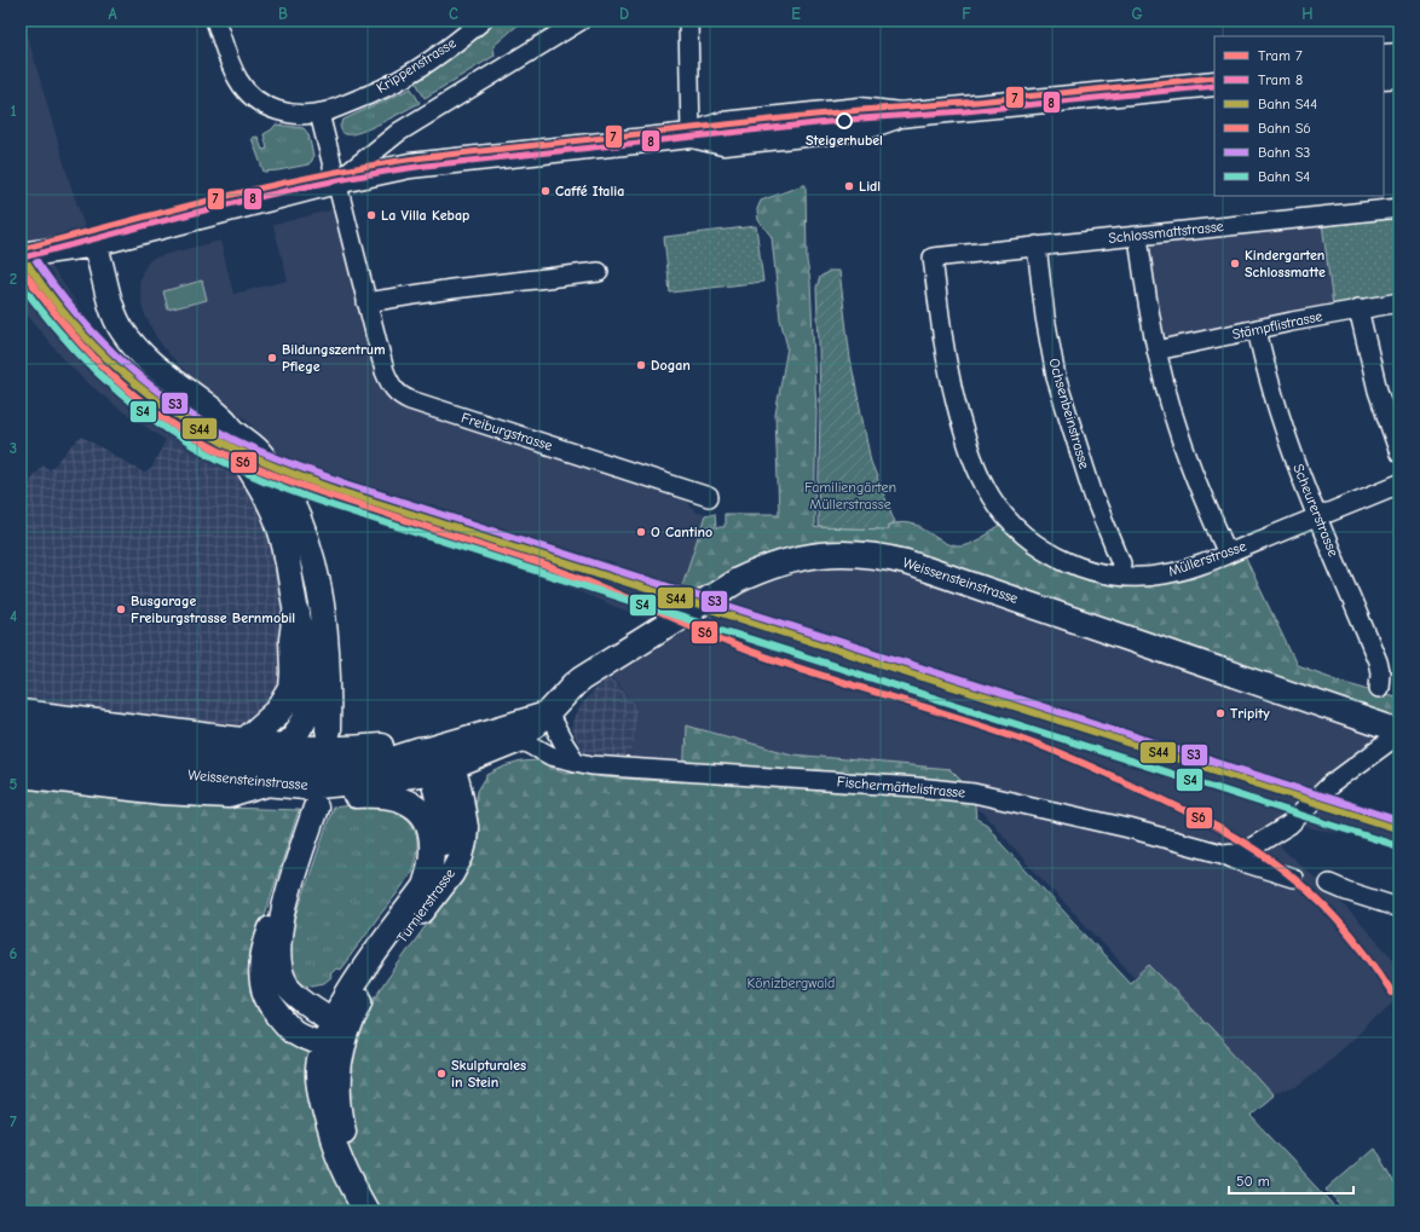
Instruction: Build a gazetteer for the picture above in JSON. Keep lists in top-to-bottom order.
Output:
{
  "streets": {
    "main road": ["Weissensteinstrasse", "Turnierstrasse"],
    "street": [
      "Krippenstrasse",
      "Schlossmattstrasse",
      "Stämpflistrasse",
      "Ochsenbeinstrasse",
      "Freiburgstrasse",
      "Scheurerstrasse",
      "Müllerstrasse",
      "Fischermättelistrasse"
    ]
  },
  "crossings": [
    ["Krippenstrasse", "Freiburgstrasse"],
    ["Schlossmattstrasse", "Ochsenbeinstrasse"],
    ["Schlossmattstrasse", "Müllerstrasse"],
    ["Stämpflistrasse", "Scheurerstrasse"],
    ["Ochsenbeinstrasse", "Müllerstrasse"],
    ["Scheurerstrasse", "Müllerstrasse"],
    ["Weissensteinstrasse", "Fischermättelistrasse"],
    ["Weissensteinstrasse", "Turnierstrasse"]
  ],
  "parks": ["Familiengärten Müllerstrasse", "Könizbergwald"],
  "places": [
    "Steigerhubel",
    "Lidl",
    "Caffé Italia",
    "La Villa Kebap",
    "Kindergarten Schlossmatte",
    "Bildungszentrum Pflege",
    "Dogan",
    "O Cantino",
    "Busgarage Freiburgstrasse Bernmobil",
    "Tripity",
    "Skulpturales in Stein"
  ],
  "lines": [
    "tram line 7",
    "tram line 8",
    "rail line S3",
    "rail line S44",
    "rail line S6",
    "rail line S4"
  ],
  "legend": [
    "Tram 7",
    "Tram 8",
    "Bahn S44",
    "Bahn S6",
    "Bahn S3",
    "Bahn S4"
  ],
  "scale_bar": "50 m",
  "grid": {
    "columns": [
      "A",
      "B",
      "C",
      "D",
      "E",
      "F",
      "G",
      "H"
    ],
    "rows": [
      "1",
      "2",
      "3",
      "4",
      "5",
      "6",
      "7"
    ]
  }
}
